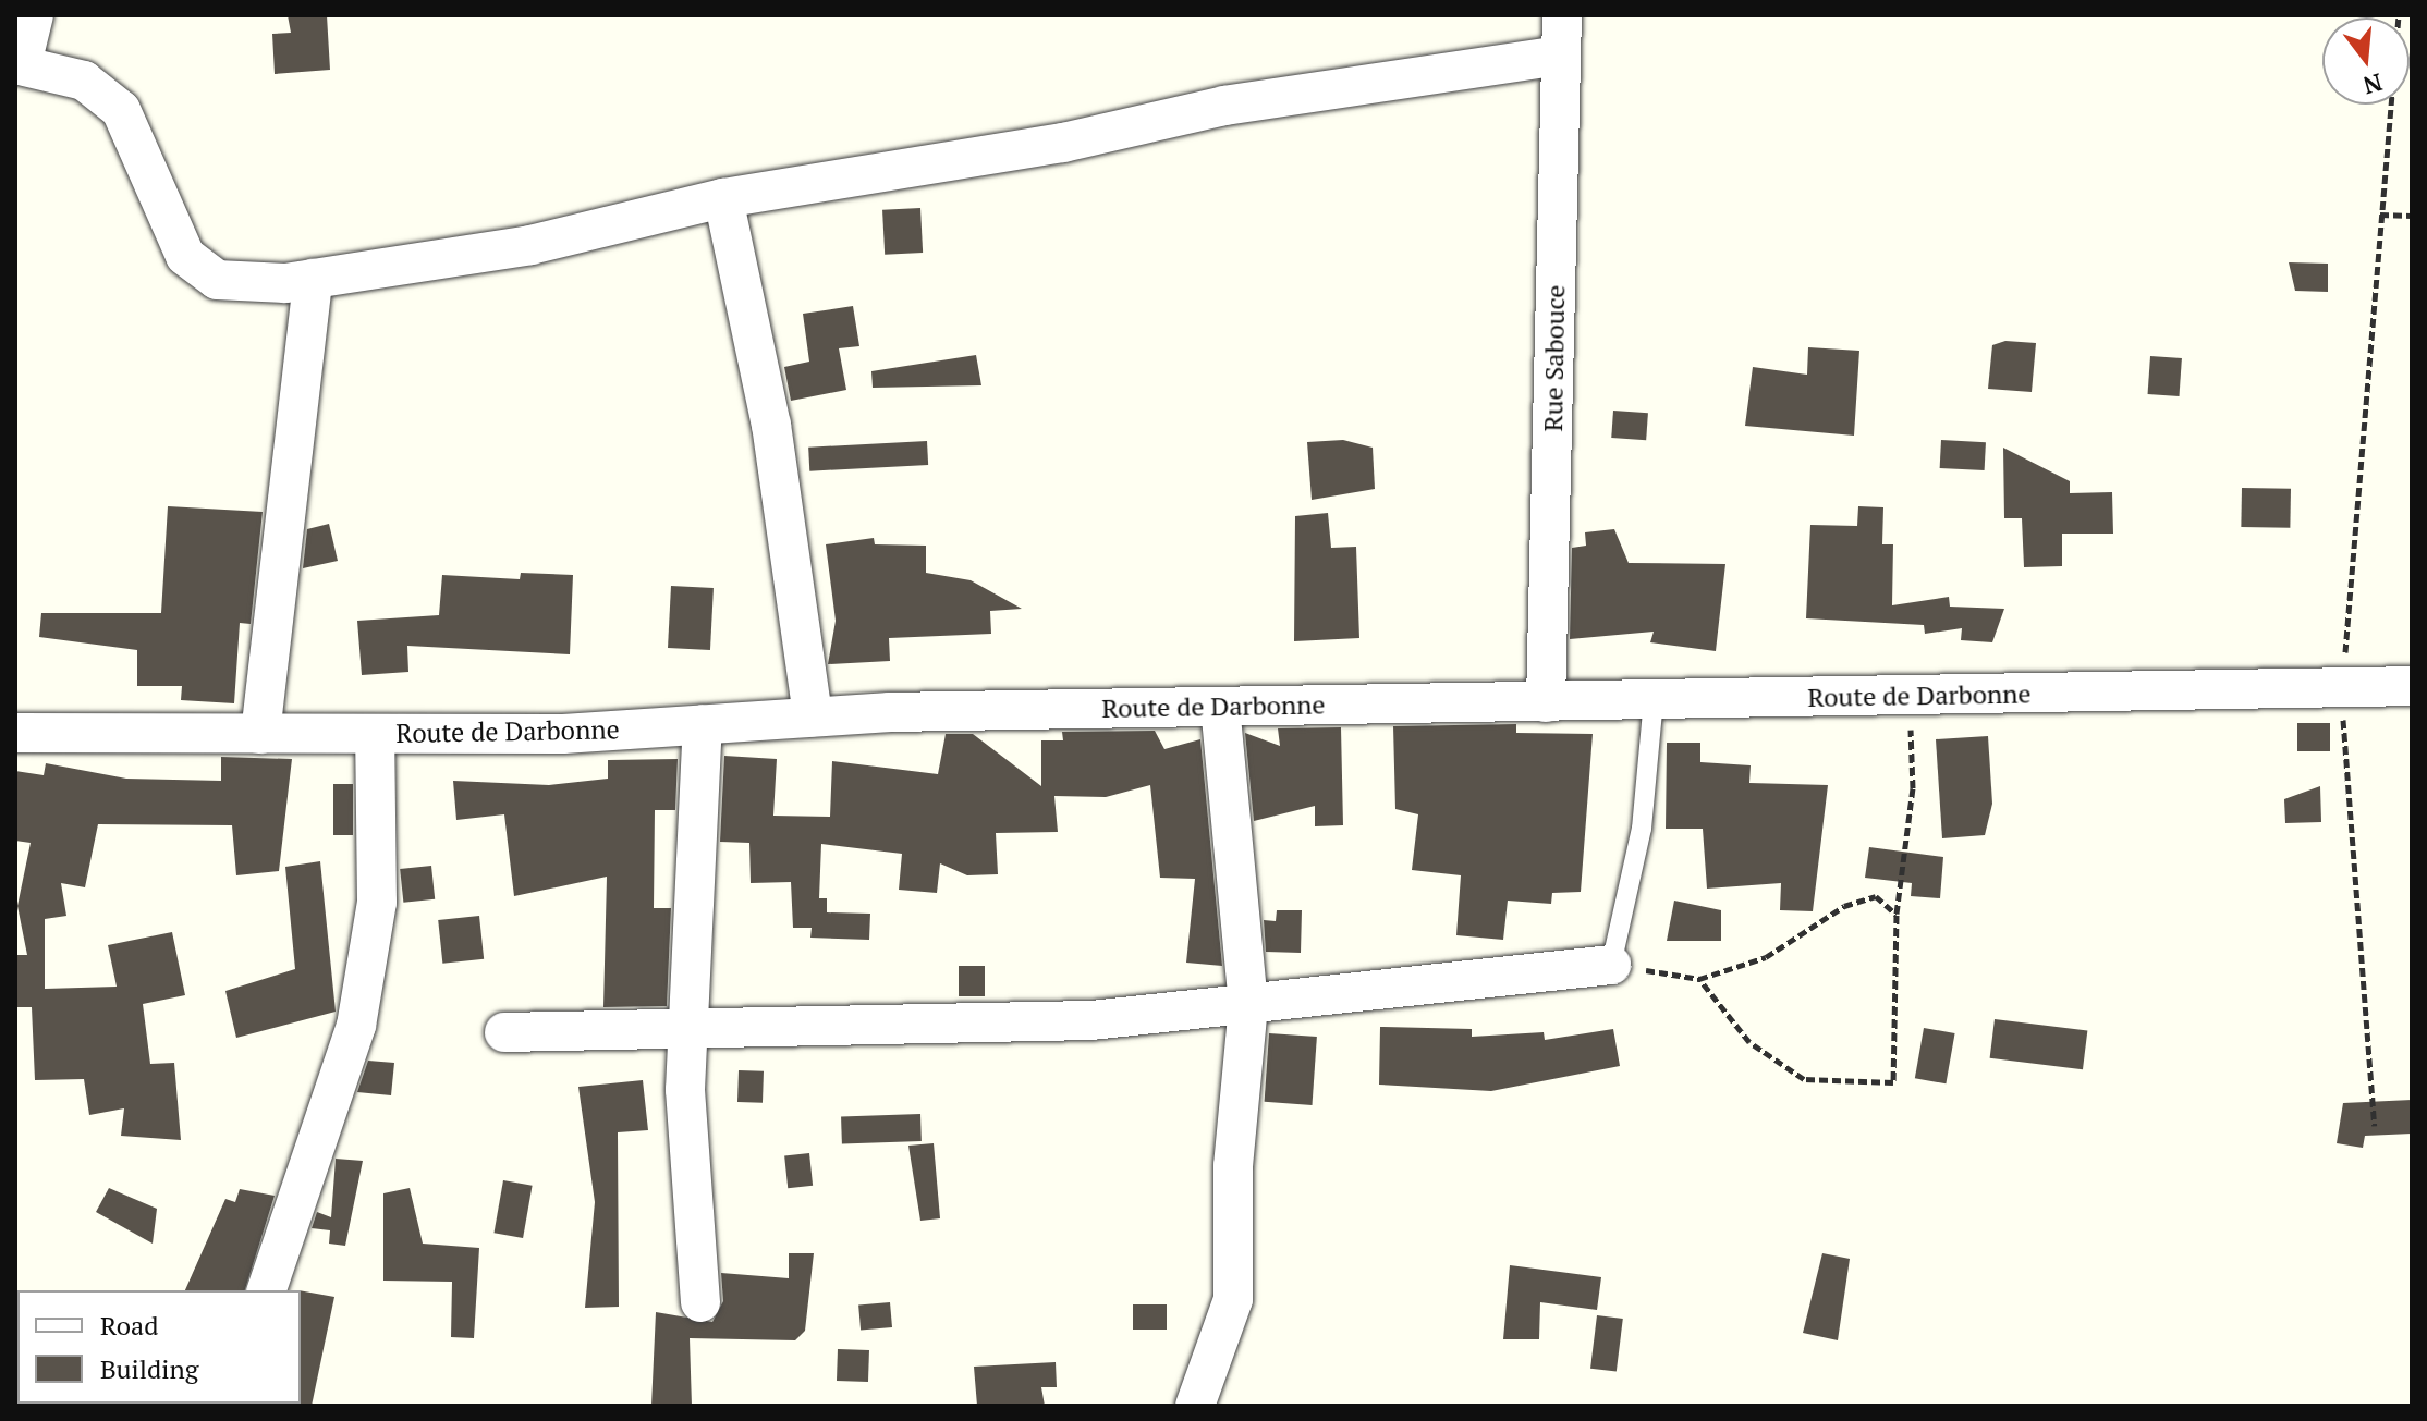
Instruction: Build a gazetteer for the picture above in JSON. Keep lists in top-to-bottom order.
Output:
{
  "streets": {
    "street": ["Rue Sabouce", "Route de Darbonne"]
  },
  "crossings": [
    ["Rue Sabouce", "Route de Darbonne"]
  ],
  "legend": ["Road", "Building"],
  "north": "bottom"
}
